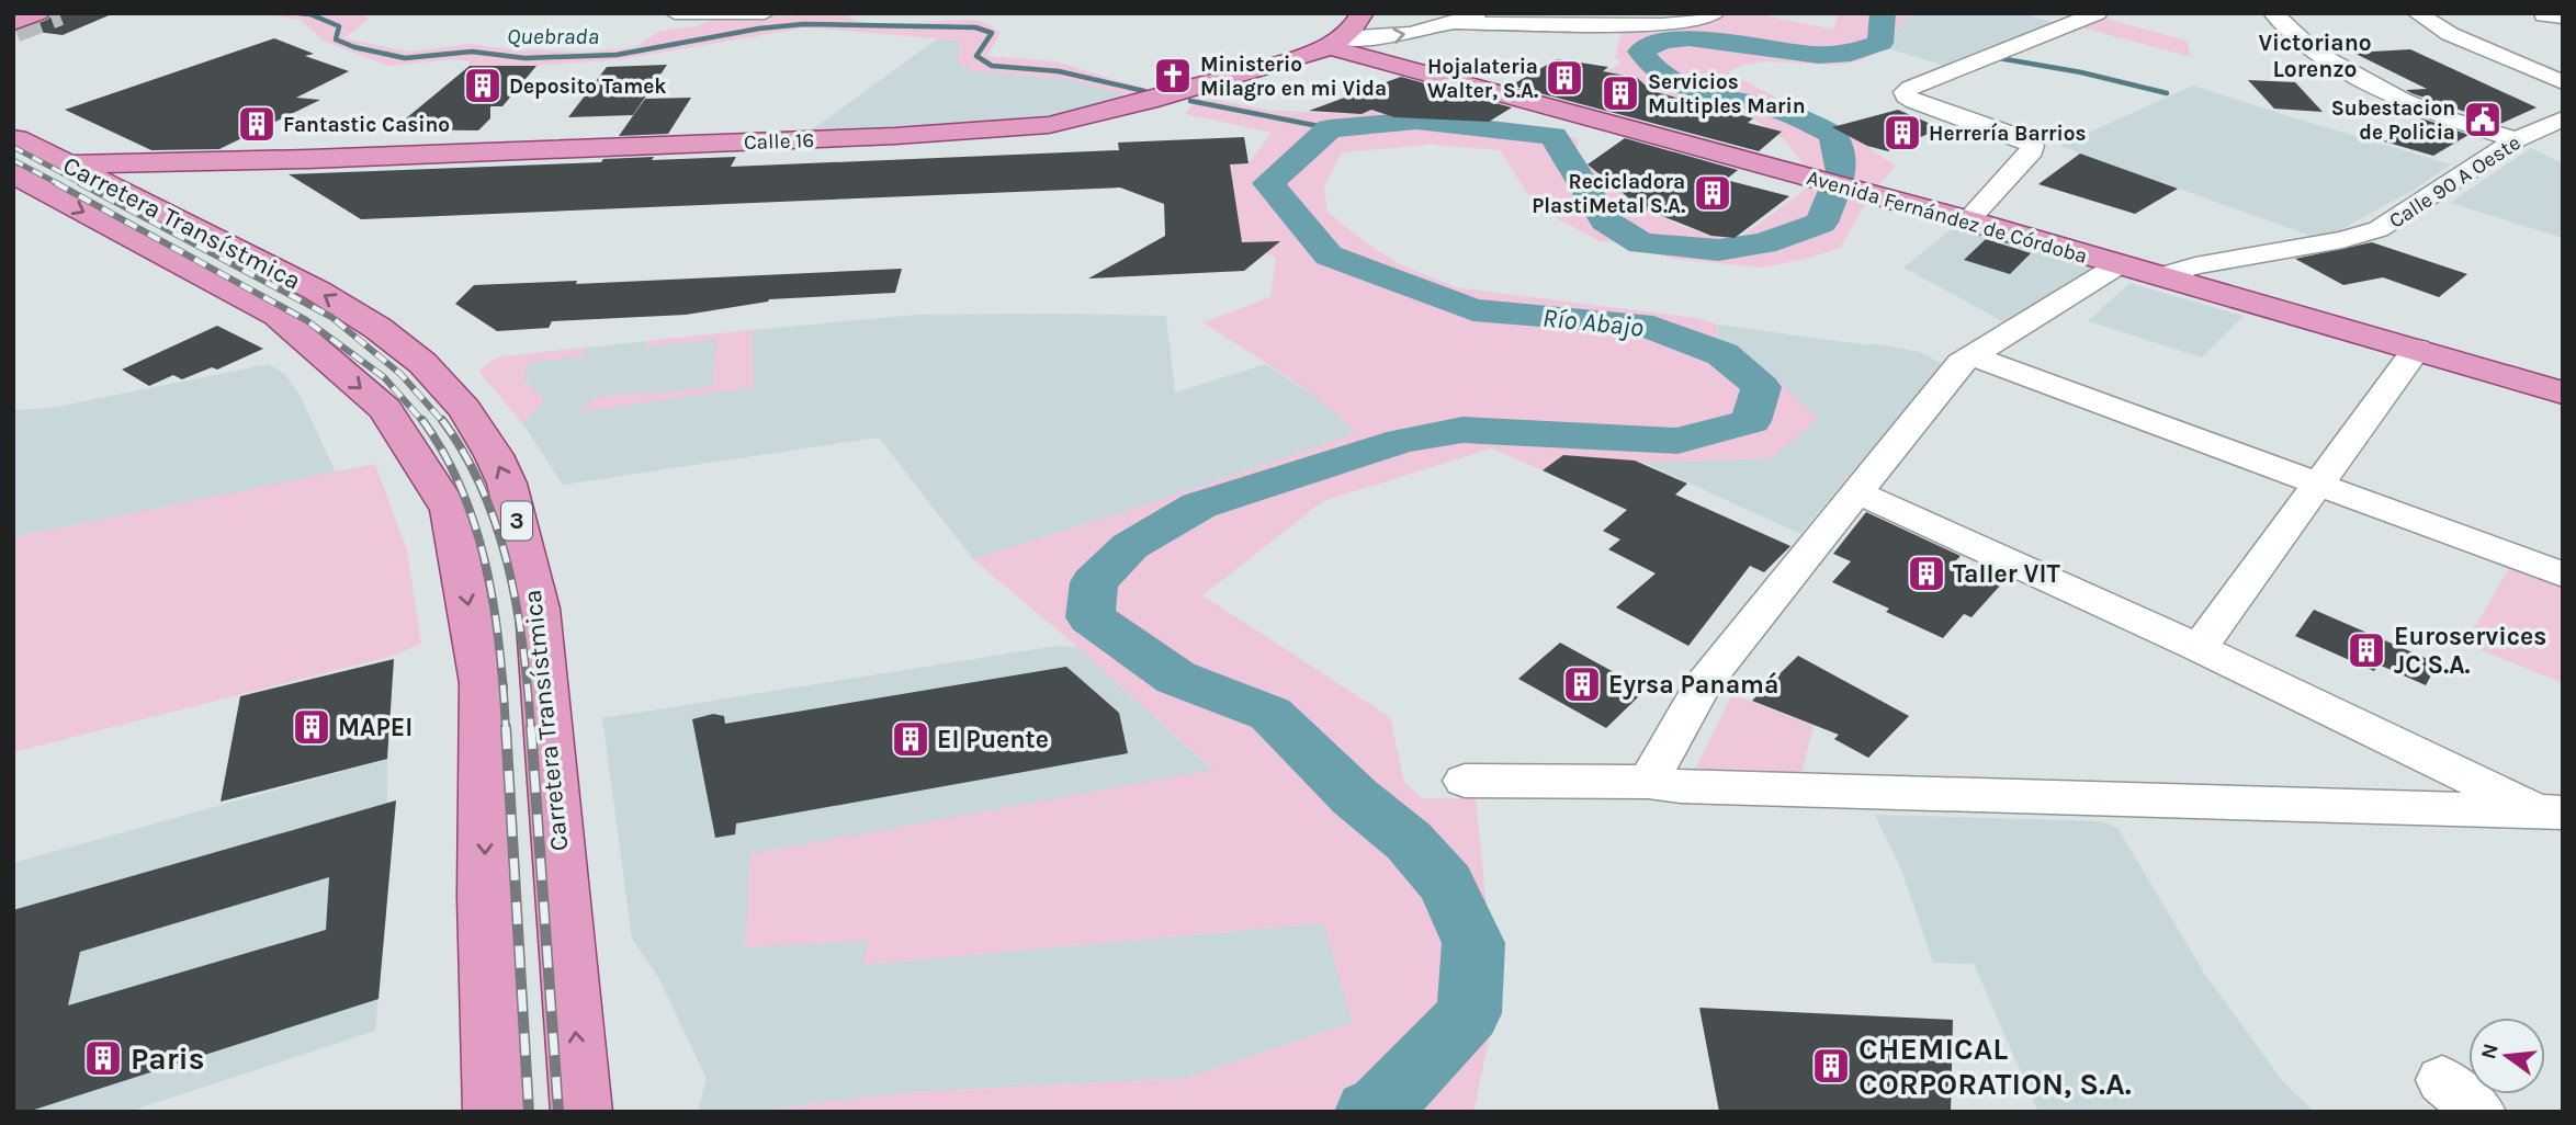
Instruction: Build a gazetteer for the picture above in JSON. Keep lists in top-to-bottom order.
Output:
{
  "streets": {
    "main road": [
      "Calle 16",
      "Avenida Fernández de Córdoba",
      "Carretera Transístmica",
      "3"
    ],
    "street": ["Calle 90 A Oeste"]
  },
  "crossings": [
    ["Calle 16", "Avenida Fernández de Córdoba"],
    ["Calle 16", "Carretera Transístmica"],
    ["Calle 90 A Oeste", "Avenida Fernández de Córdoba"]
  ],
  "districts": ["Victoriano Lorenzo"],
  "water": ["Quebrada", "Río Abajo"],
  "places": {
    "church": ["Ministerio Milagro en mi Vida"],
    "building": [
      "Hojalateria Walter, S.A.",
      "Deposito Tamek",
      "Servicios Multiples Marin",
      "Fantastic Casino",
      "Herrería Barrios",
      "Recicladora PlastiMetal S.A.",
      "Taller VIT",
      "Euroservices JC S.A.",
      "Eyrsa Panamá",
      "MAPEI",
      "El Puente",
      "Paris",
      "CHEMICAL CORPORATION, S.A."
    ],
    "public building": ["Subestacion de Policia"]
  },
  "north": "left"
}
